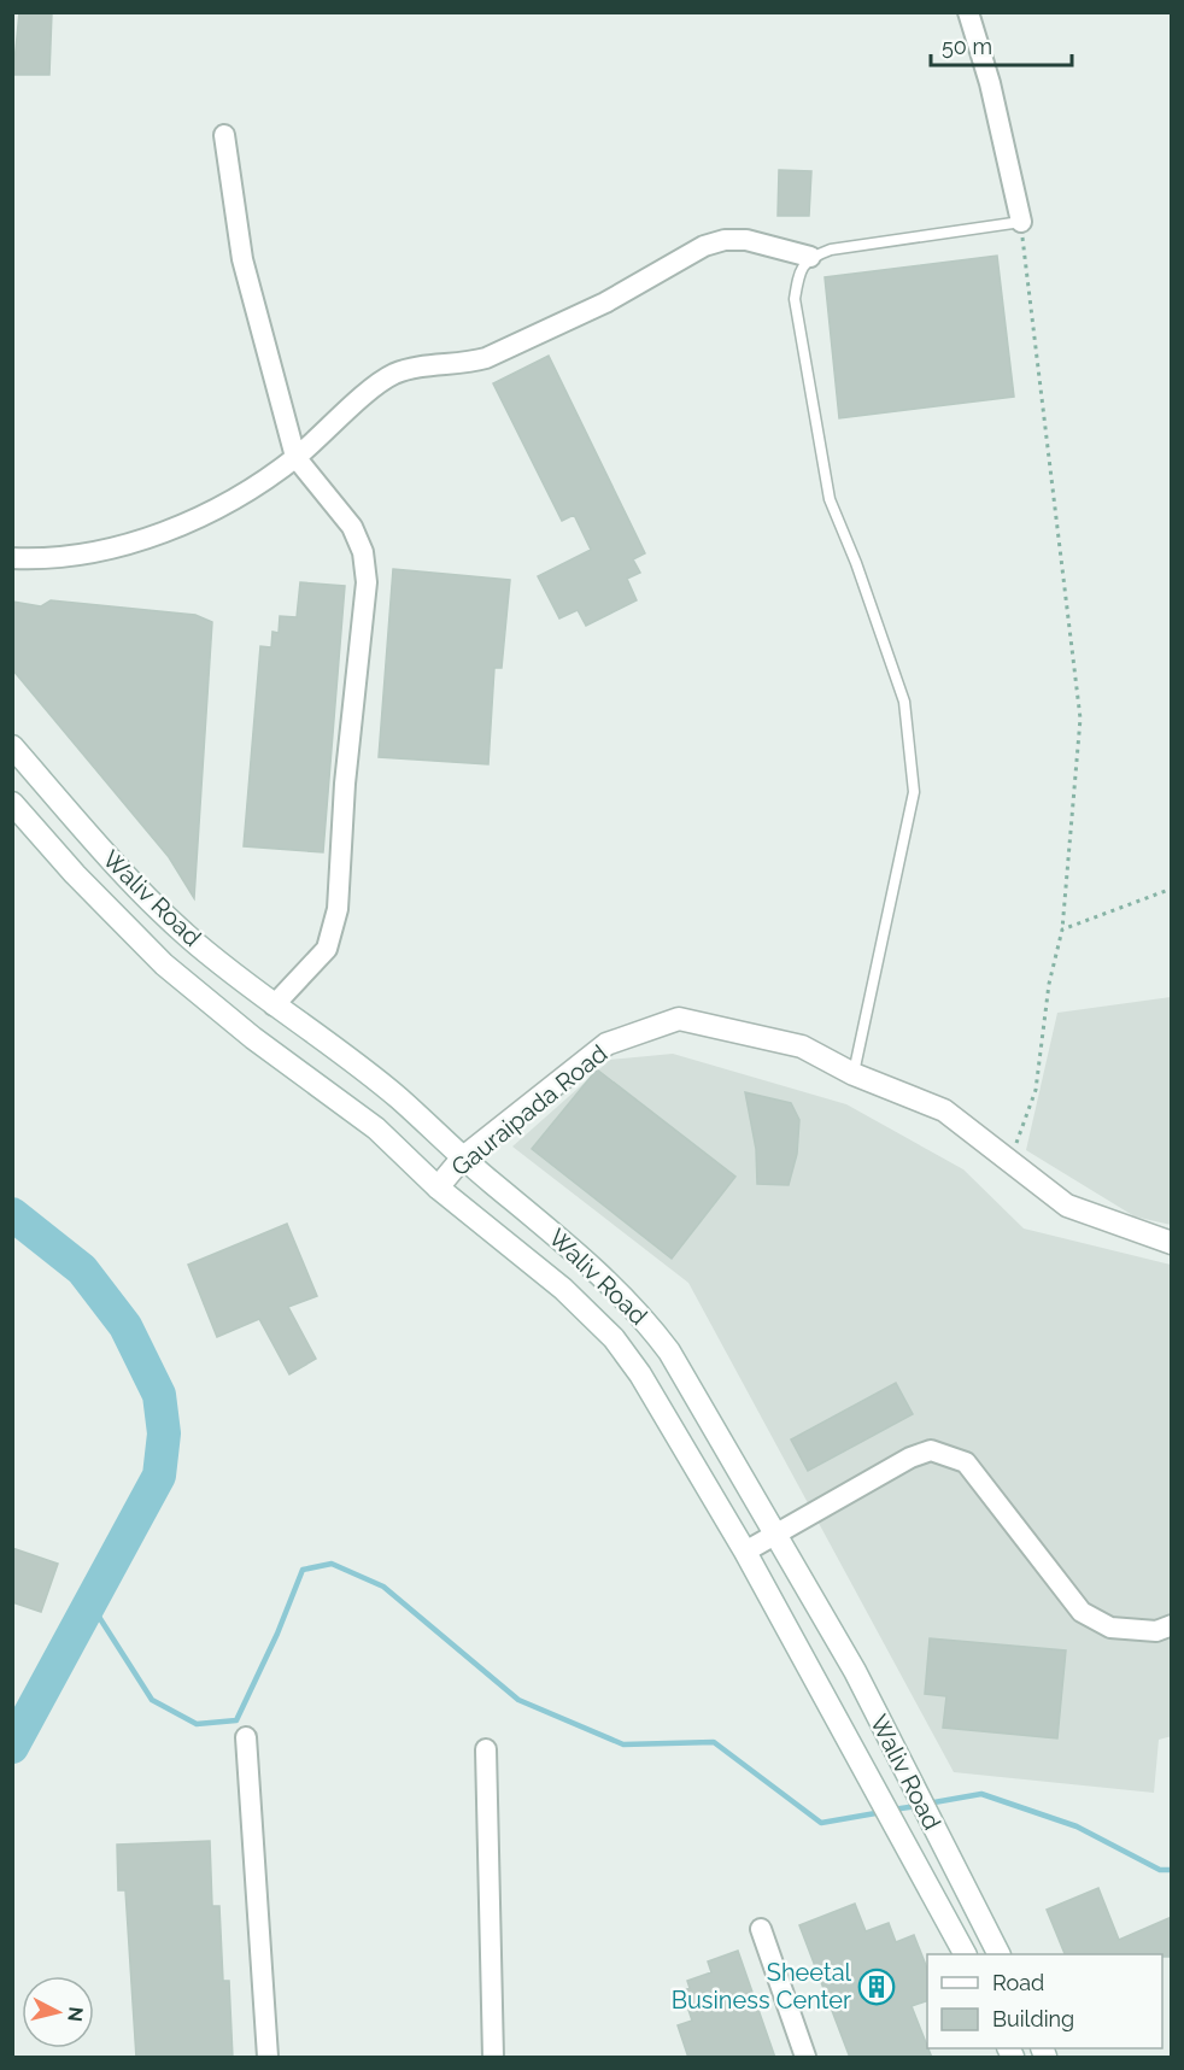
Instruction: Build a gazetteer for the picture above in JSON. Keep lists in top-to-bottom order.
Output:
{
  "streets": {
    "main road": ["Waliv Road", "Gauraipada Road"]
  },
  "crossings": [
    ["Waliv Road", "Gauraipada Road"]
  ],
  "places": {
    "building": ["Sheetal Business Center"]
  },
  "legend": ["Road", "Building"],
  "scale_bar": "50 m",
  "north": "right"
}
